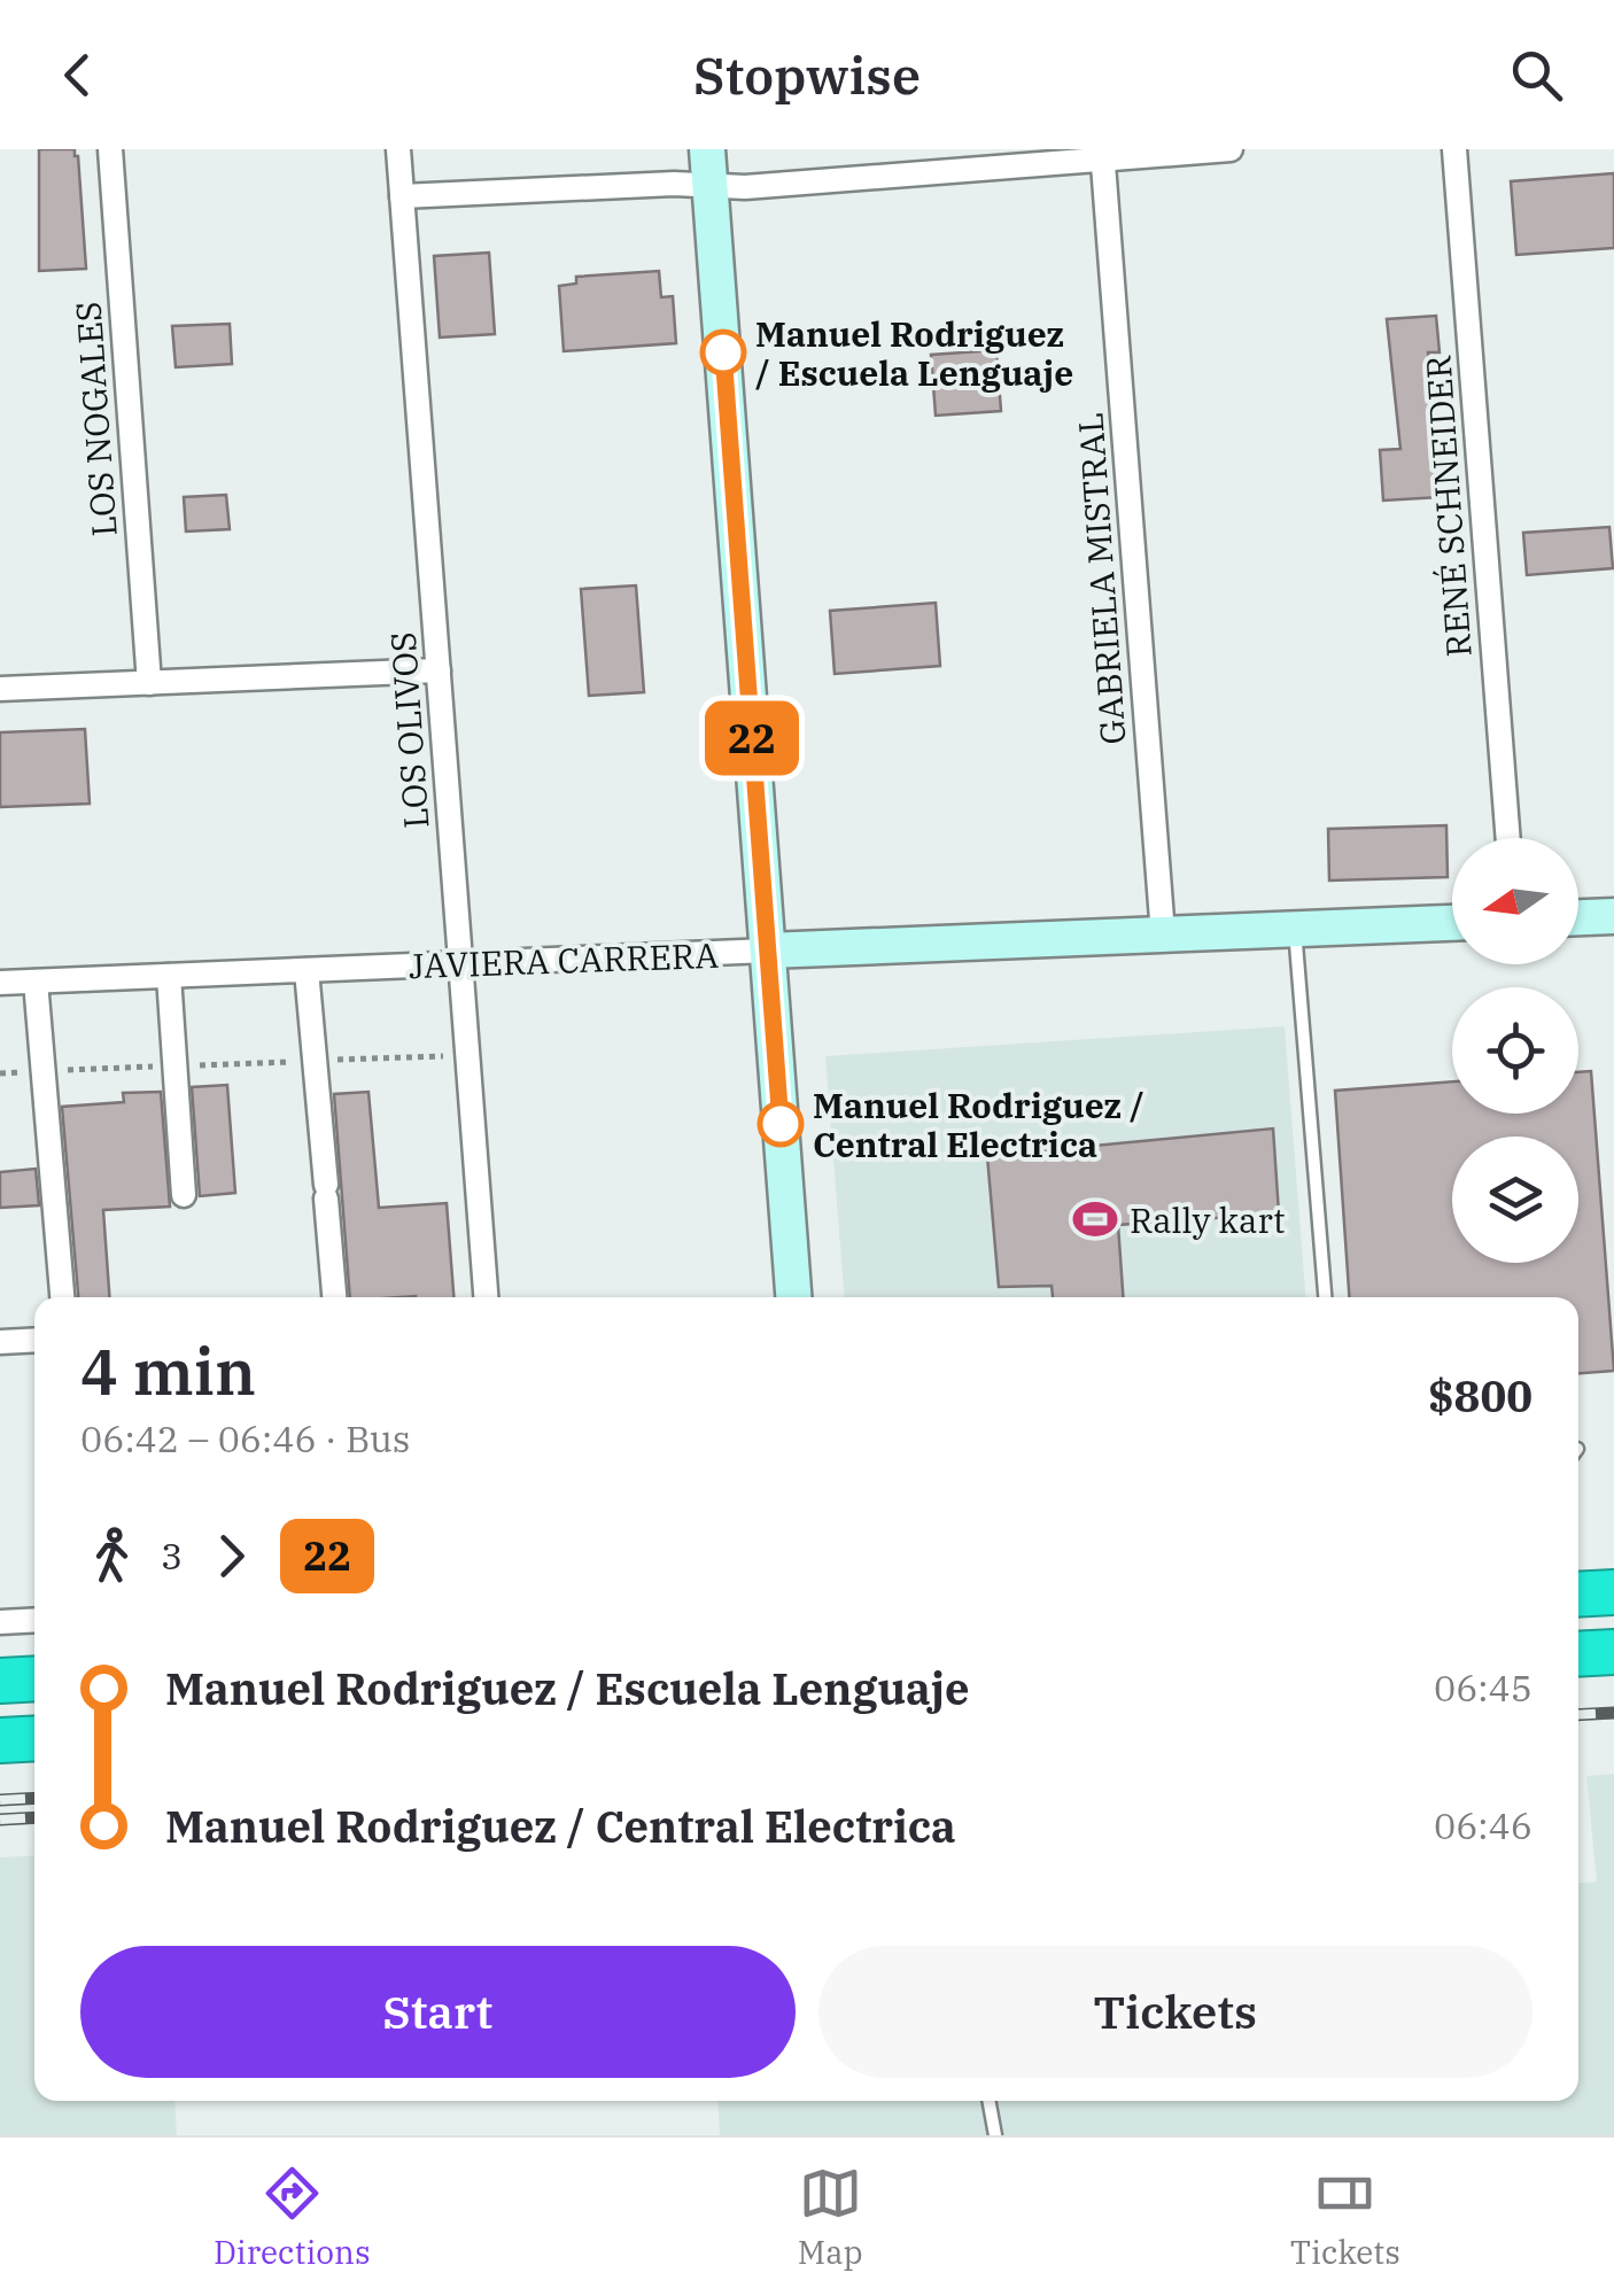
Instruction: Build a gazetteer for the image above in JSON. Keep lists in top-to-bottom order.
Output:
{
  "streets": {
    "street": [
      "LOS NOGALES",
      "RENÉ SCHNEIDER",
      "GABRIELA MISTRAL",
      "LOS OLIVOS",
      "JAVIERA CARRERA"
    ]
  },
  "crossings": [
    ["GABRIELA MISTRAL", "JAVIERA CARRERA"],
    ["LOS OLIVOS", "JAVIERA CARRERA"]
  ],
  "places": {
    "other": ["Manuel Rodriguez / Escuela Lenguaje", "Manuel Rodriguez / Central Electrica"],
    "sports": ["Rally kart"]
  },
  "lines": ["bus line 22"],
  "north": "left",
  "page": {
    "header": "Stopwise",
    "on_map": "22",
    "heading": ["4 min", "06:42 – 06:46 · Bus", "$800"],
    "legs": ["3", "22"],
    "list": [
      {
        "name": "Manuel Rodriguez / Escuela Lenguaje",
        "value": "06:45"
      },
      {
        "name": "Manuel Rodriguez / Central Electrica",
        "value": "06:46"
      }
    ],
    "buttons": ["Start", "Tickets"],
    "tabs": ["Directions", "Map", "Tickets"]
  }
}
